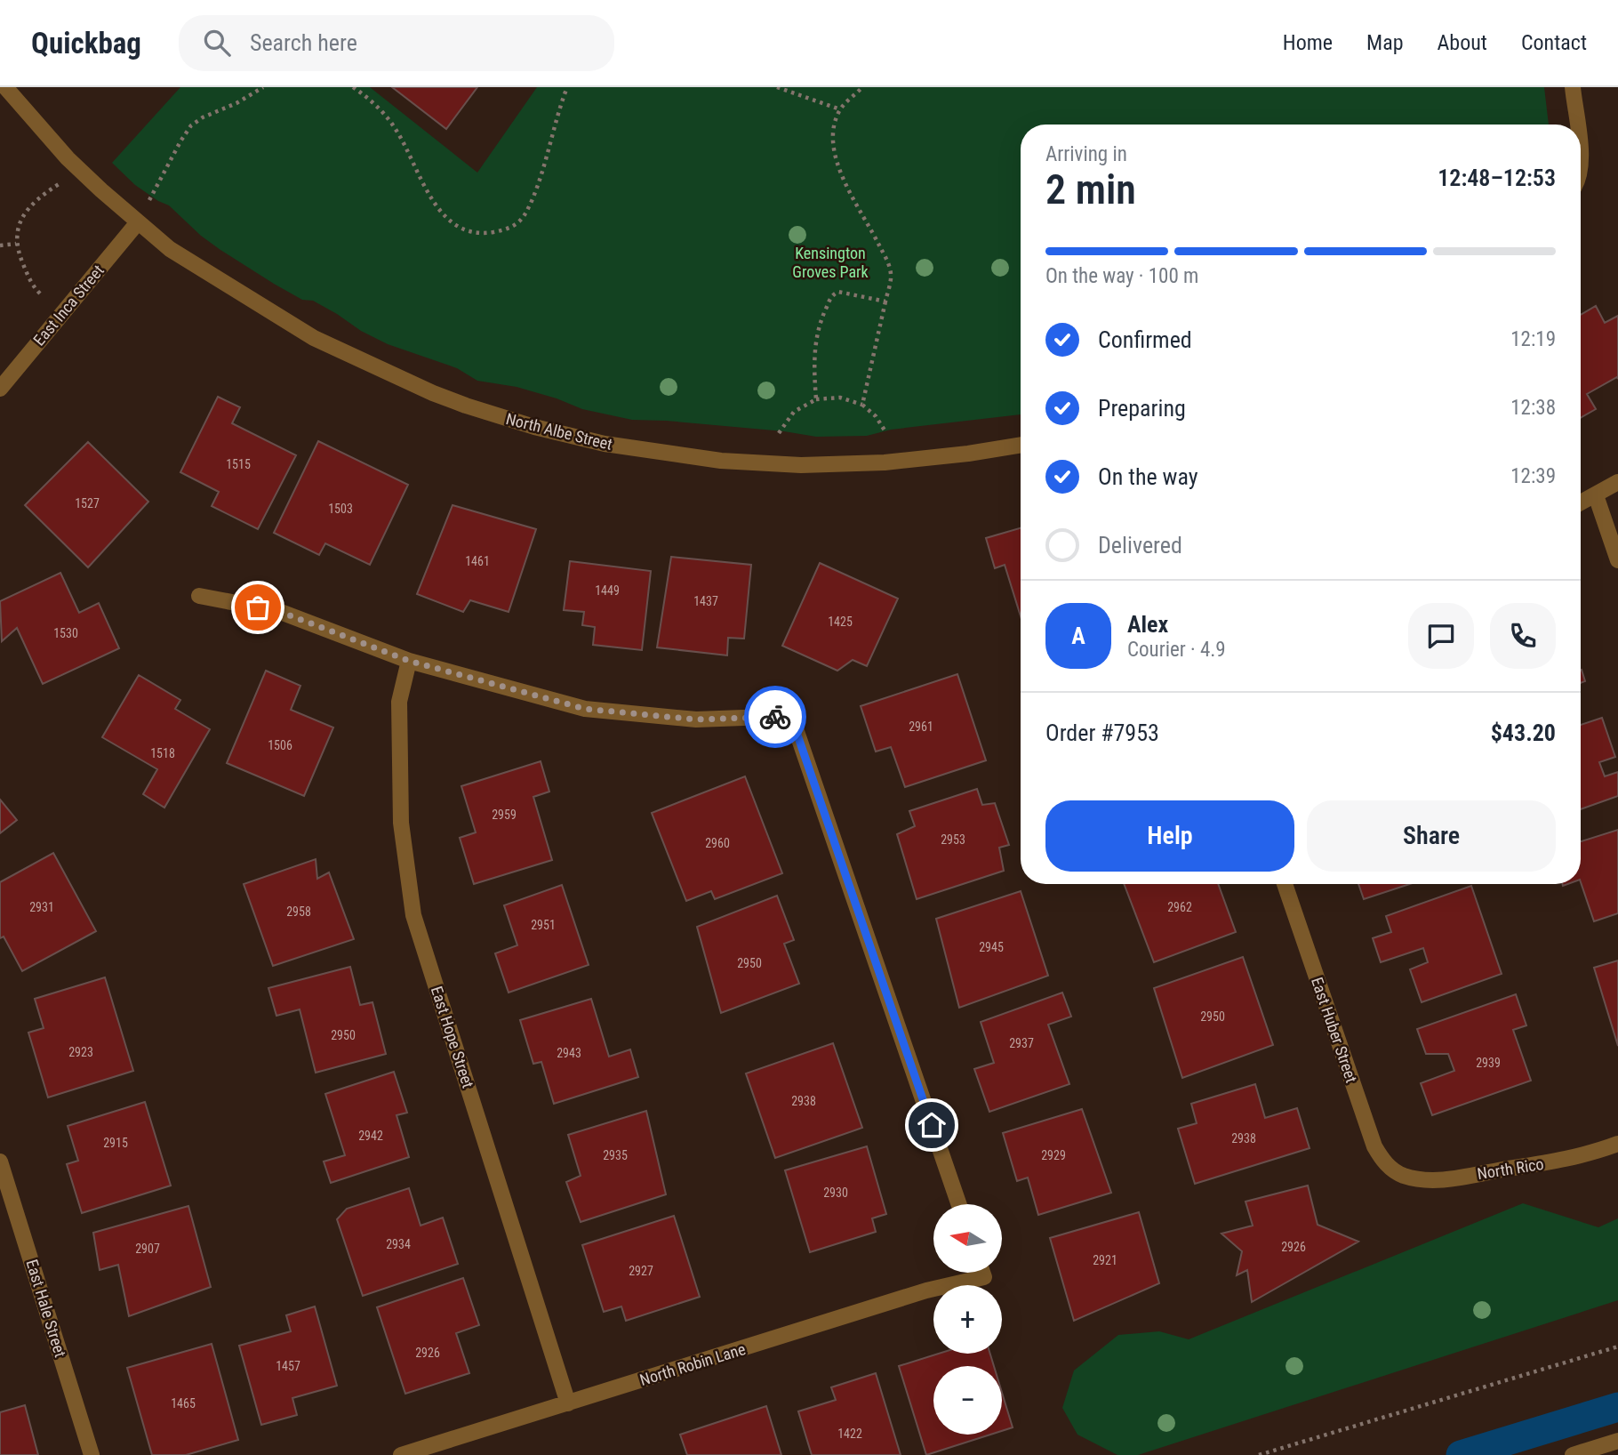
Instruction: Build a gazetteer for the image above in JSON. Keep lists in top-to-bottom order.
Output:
{
  "streets": {
    "street": [
      "East Inca Street",
      "North Albe Street",
      "East Huber Street",
      "East Hope Street",
      "North Rico",
      "East Hale Street",
      "North Robin Lane"
    ]
  },
  "crossings": [
    ["East Inca Street", "North Albe Street"],
    ["East Huber Street", "North Rico"],
    ["East Hope Street", "North Robin Lane"]
  ],
  "parks": ["Kensington Groves Park"],
  "house_numbers": [
    "1515",
    "1527",
    "1503",
    "1461",
    "1449",
    "1437",
    "1425",
    "1530",
    "2961",
    "1506",
    "1518",
    "2959",
    "2953",
    "2960",
    "2931",
    "2962",
    "2958",
    "2951",
    "2945",
    "2950",
    "2950",
    "2950",
    "2937",
    "2923",
    "2943",
    "2939",
    "2938",
    "2942",
    "2938",
    "2915",
    "2935",
    "2929",
    "2930",
    "2934",
    "2926",
    "2907",
    "2921",
    "2927",
    "2926",
    "1457",
    "1465",
    "1422"
  ],
  "north": "left",
  "page": {
    "header": "Quickbag",
    "search": "Search here",
    "nav": [
      "Home",
      "Map",
      "About",
      "Contact"
    ],
    "heading": ["2 min", "Arriving in", "12:48–12:53"],
    "panel": [
      "Alex",
      "Courier · 4.9",
      "Order #7953",
      "$43.20"
    ],
    "bar": "On the way · 100 m",
    "list": [
      ["Confirmed", "12:19"],
      ["Preparing", "12:38"],
      ["On the way", "12:39"],
      "Delivered"
    ],
    "round": "A",
    "buttons": ["Help", "Share"],
    "map_buttons": ["+", "−"]
  }
}
